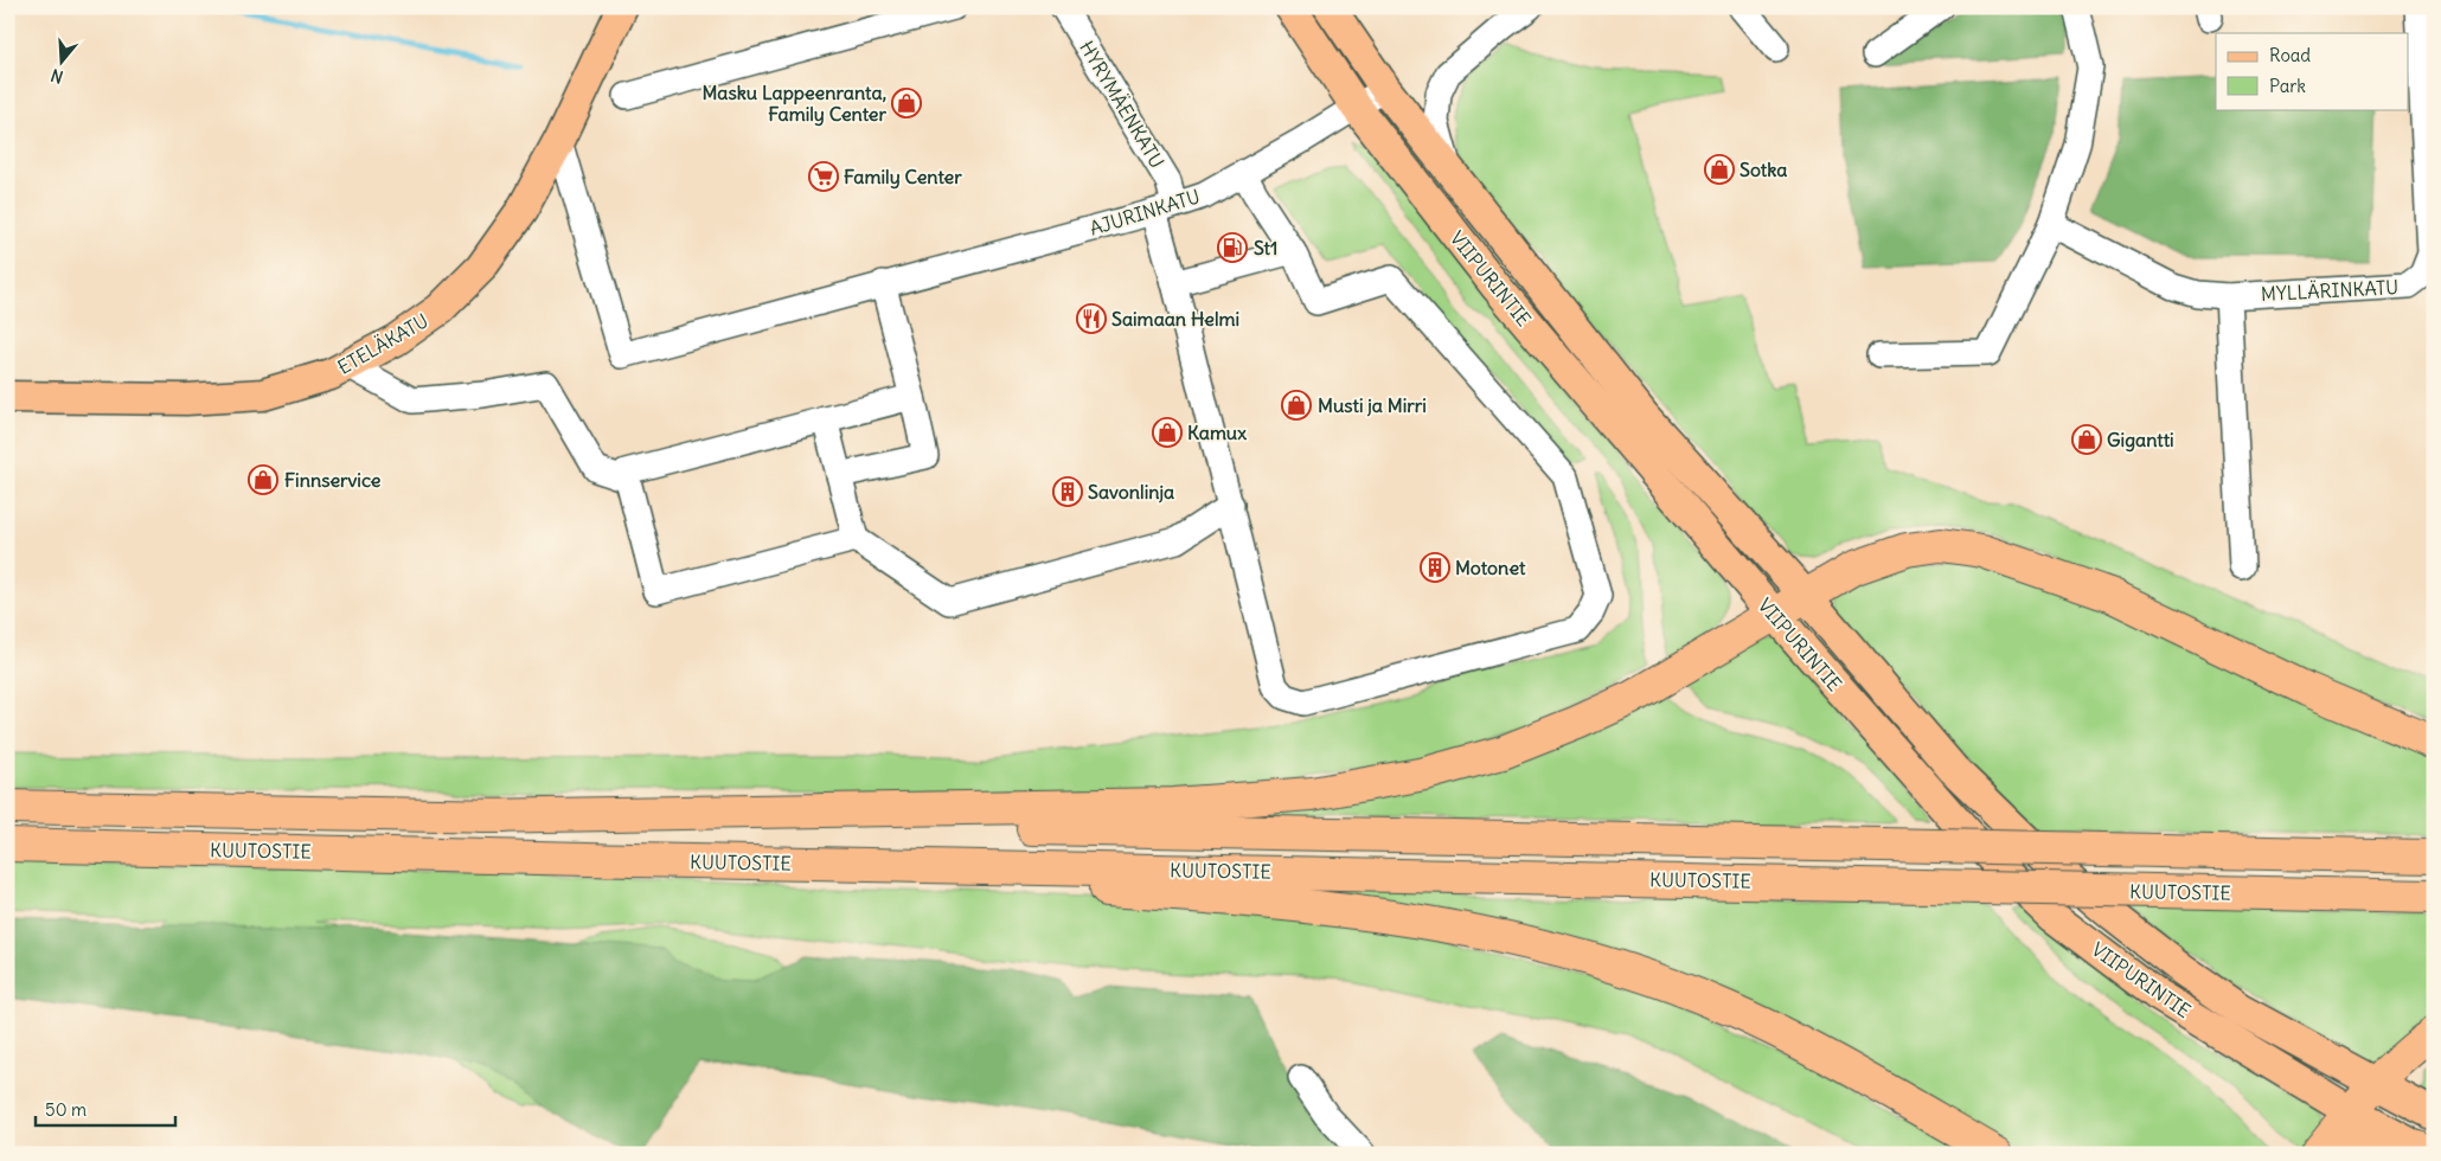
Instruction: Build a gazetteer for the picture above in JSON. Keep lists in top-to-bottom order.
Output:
{
  "streets": {
    "highway": ["KUUTOSTIE"],
    "main road": ["VIIPURINTIE", "ETELÄKATU"],
    "street": ["HYRYMÄENKATU", "AJURINKATU", "MYLLÄRINKATU"]
  },
  "crossings": [
    ["HYRYMÄENKATU", "AJURINKATU"],
    ["AJURINKATU", "VIIPURINTIE"],
    ["AJURINKATU", "ETELÄKATU"]
  ],
  "places": {
    "shop": [
      "Masku Lappeenranta, Family Center",
      "Sotka",
      "Musti ja Mirri",
      "Kamux",
      "Gigantti",
      "Finnservice"
    ],
    "supermarket": ["Family Center"],
    "fuel station": ["St1"],
    "restaurant": ["Saimaan Helmi"],
    "building": ["Savonlinja", "Motonet"]
  },
  "legend": ["Road", "Park"],
  "scale_bar": "50 m",
  "north": "bottom"
}
